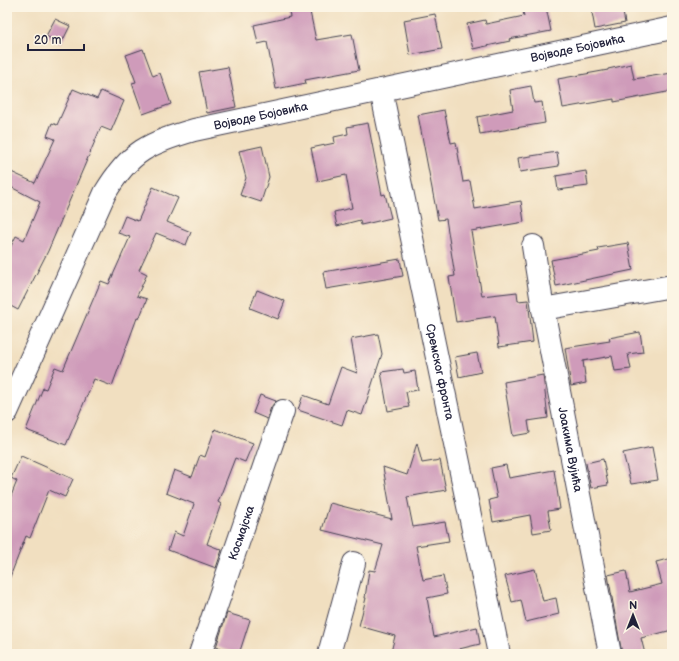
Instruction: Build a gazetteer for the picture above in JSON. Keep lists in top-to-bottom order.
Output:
{
  "streets": {
    "street": [
      "Војводе Бојовића",
      "Сремског фронта",
      "Јоакима Вујића",
      "Космајска"
    ]
  },
  "crossings": [
    ["Војводе Бојовића", "Сремског фронта"]
  ],
  "scale_bar": "20 m",
  "north": "top"
}
